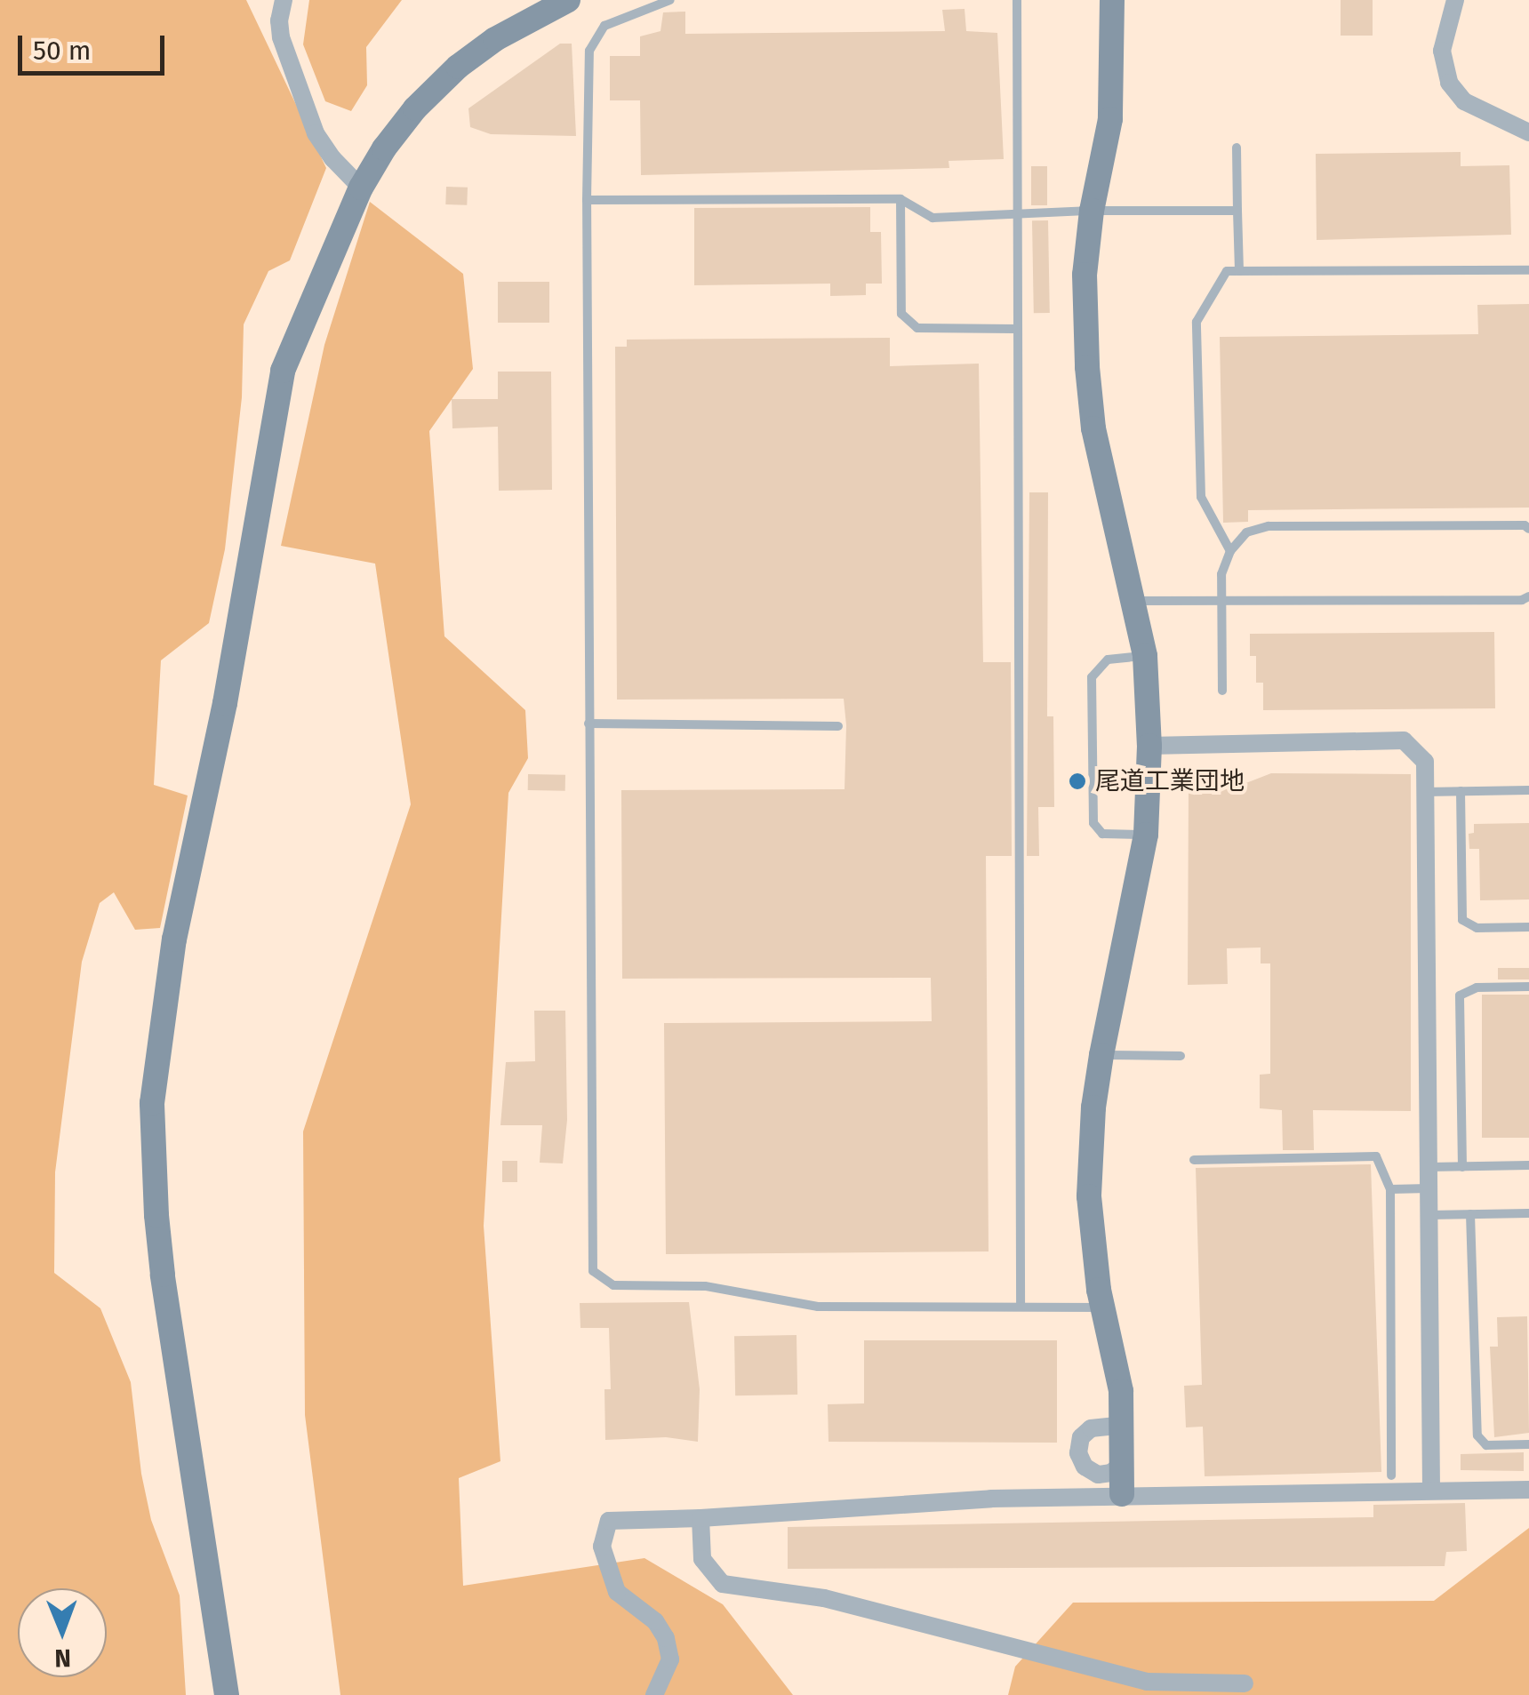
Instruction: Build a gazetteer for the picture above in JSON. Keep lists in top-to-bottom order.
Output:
{
  "places": ["尾道工業団地"],
  "scale_bar": "50 m",
  "north": "bottom"
}
